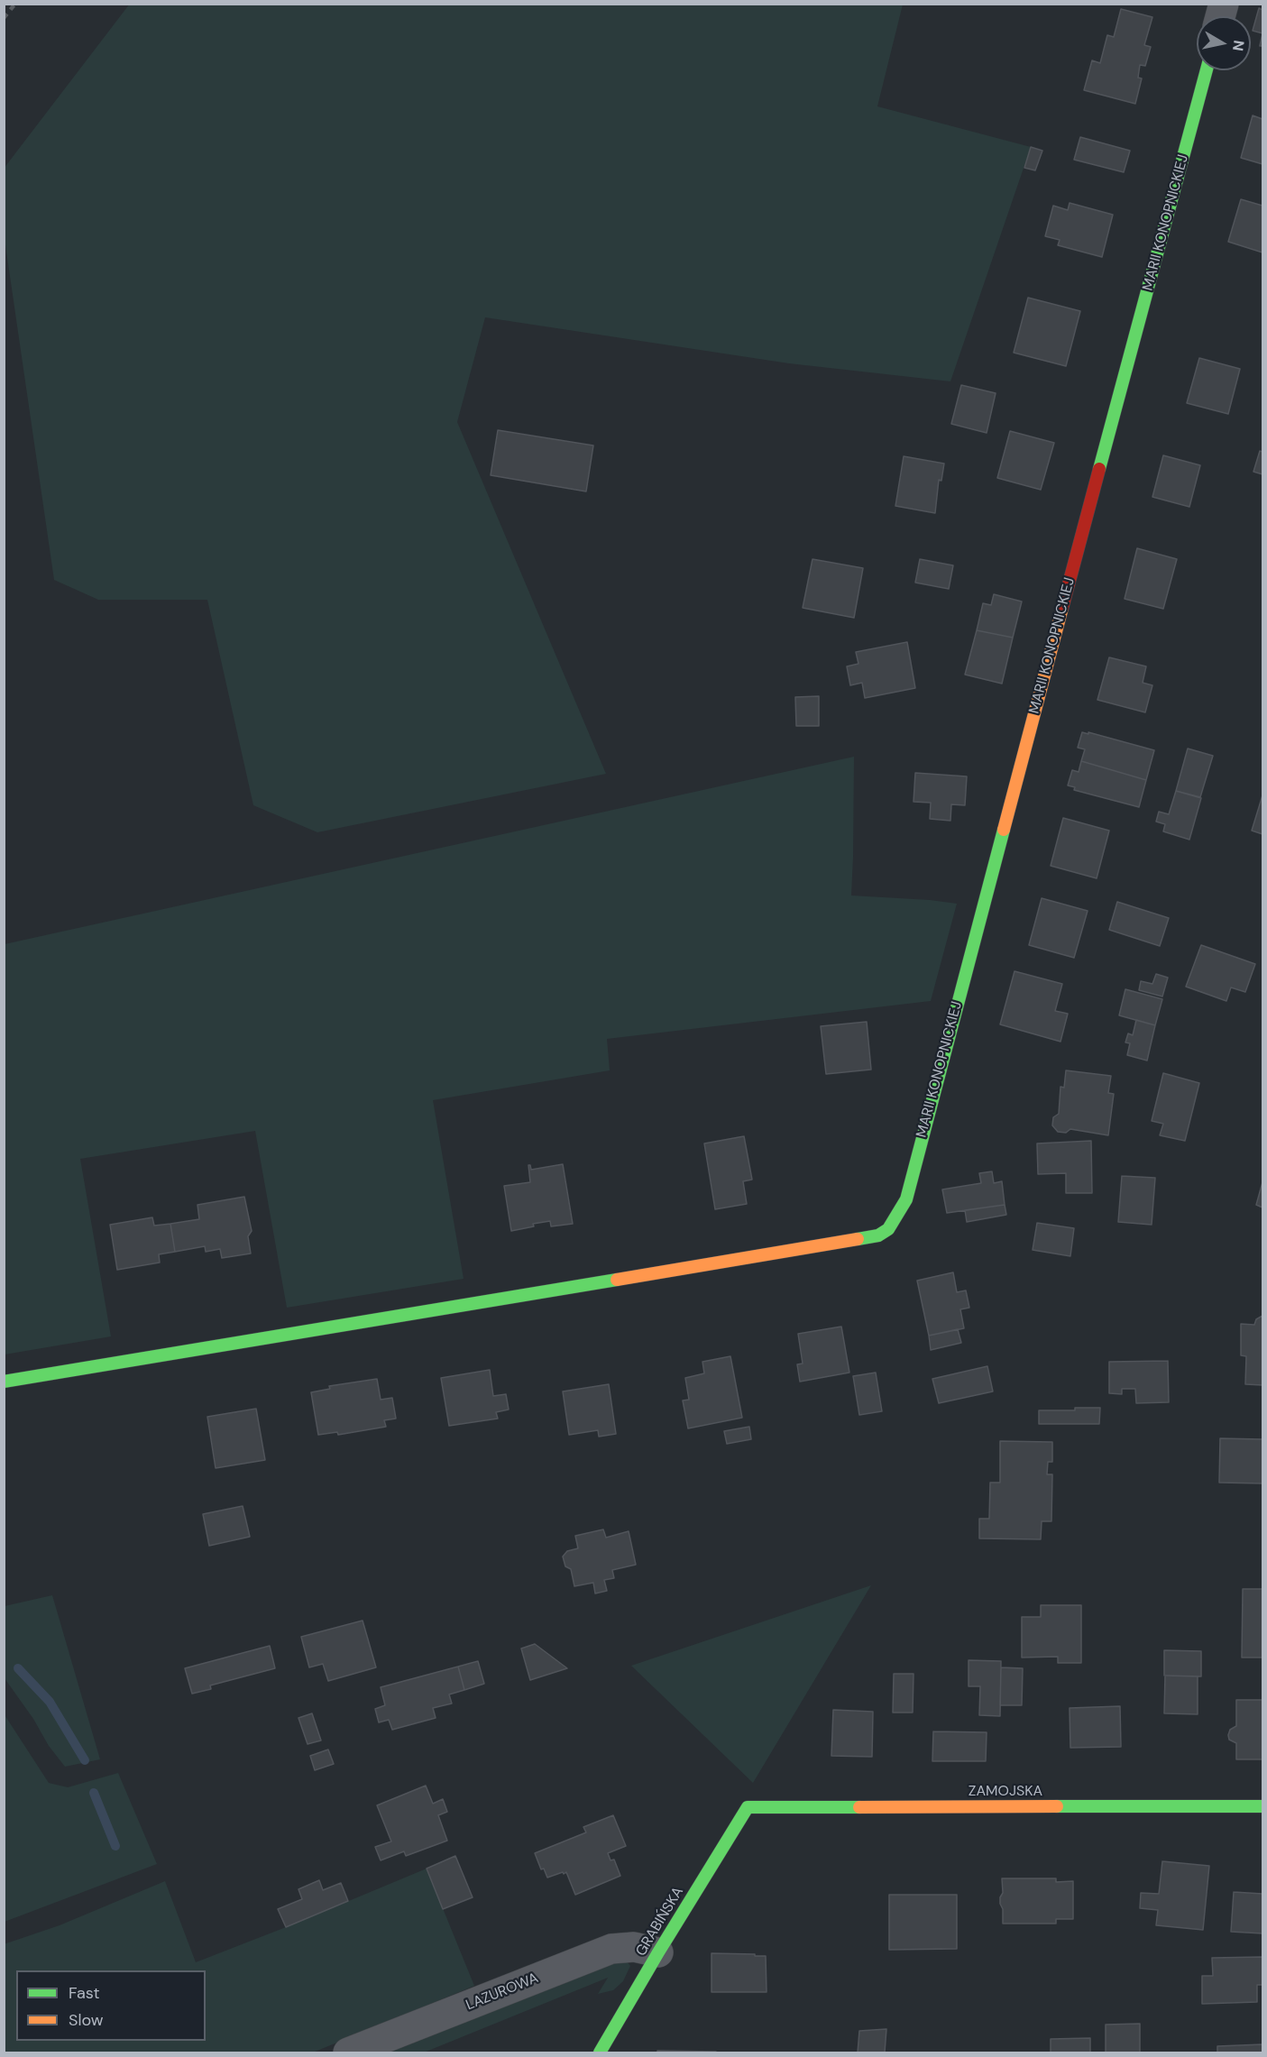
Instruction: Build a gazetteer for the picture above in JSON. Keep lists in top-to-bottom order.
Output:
{
  "streets": {
    "street": [
      "MARII KONOPNICKIEJ",
      "ZAMOJSKA",
      "GRABIŃSKA",
      "LAZUROWA"
    ]
  },
  "crossings": [
    ["ZAMOJSKA", "GRABIŃSKA"],
    ["GRABIŃSKA", "LAZUROWA"]
  ],
  "legend": ["Fast", "Slow"],
  "north": "right"
}
